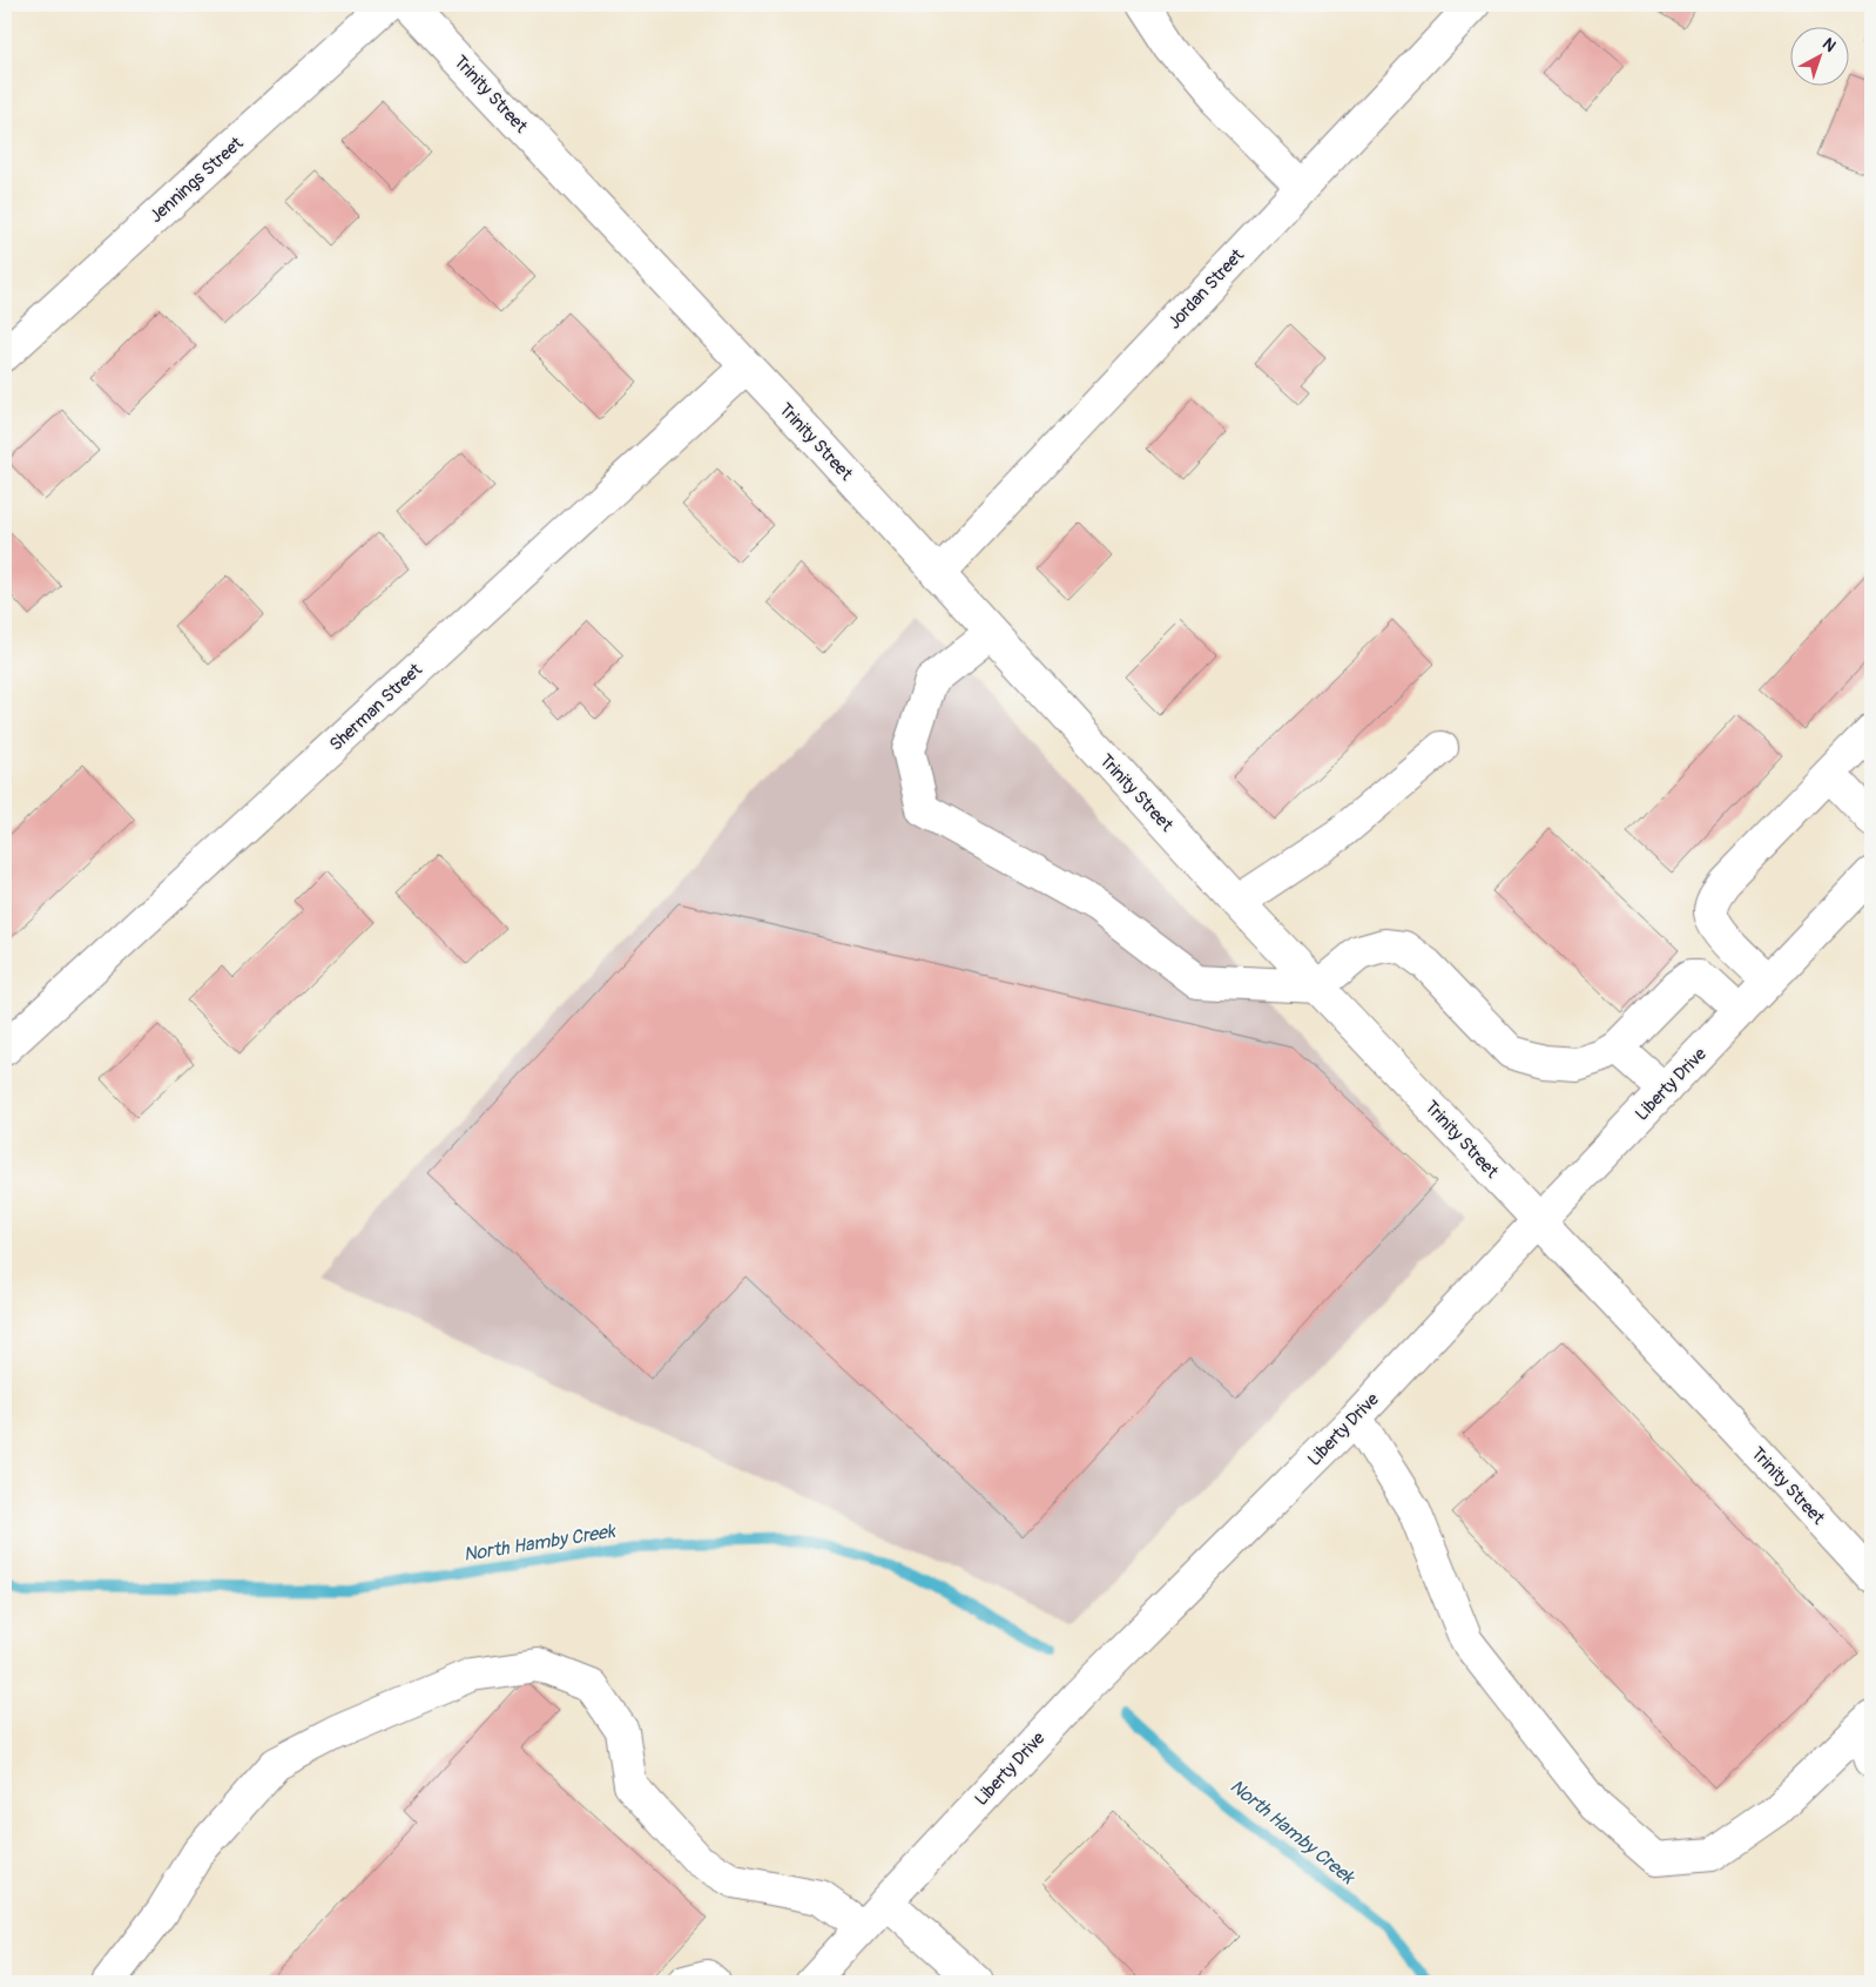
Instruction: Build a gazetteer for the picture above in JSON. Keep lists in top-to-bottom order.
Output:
{
  "streets": {
    "street": [
      "Trinity Street",
      "Jennings Street",
      "Jordan Street",
      "Sherman Street",
      "Liberty Drive"
    ]
  },
  "crossings": [
    ["Trinity Street", "Jordan Street"],
    ["Trinity Street", "Sherman Street"],
    ["Trinity Street", "Liberty Drive"]
  ],
  "water": ["North Hamby Creek"],
  "north": "top right"
}
